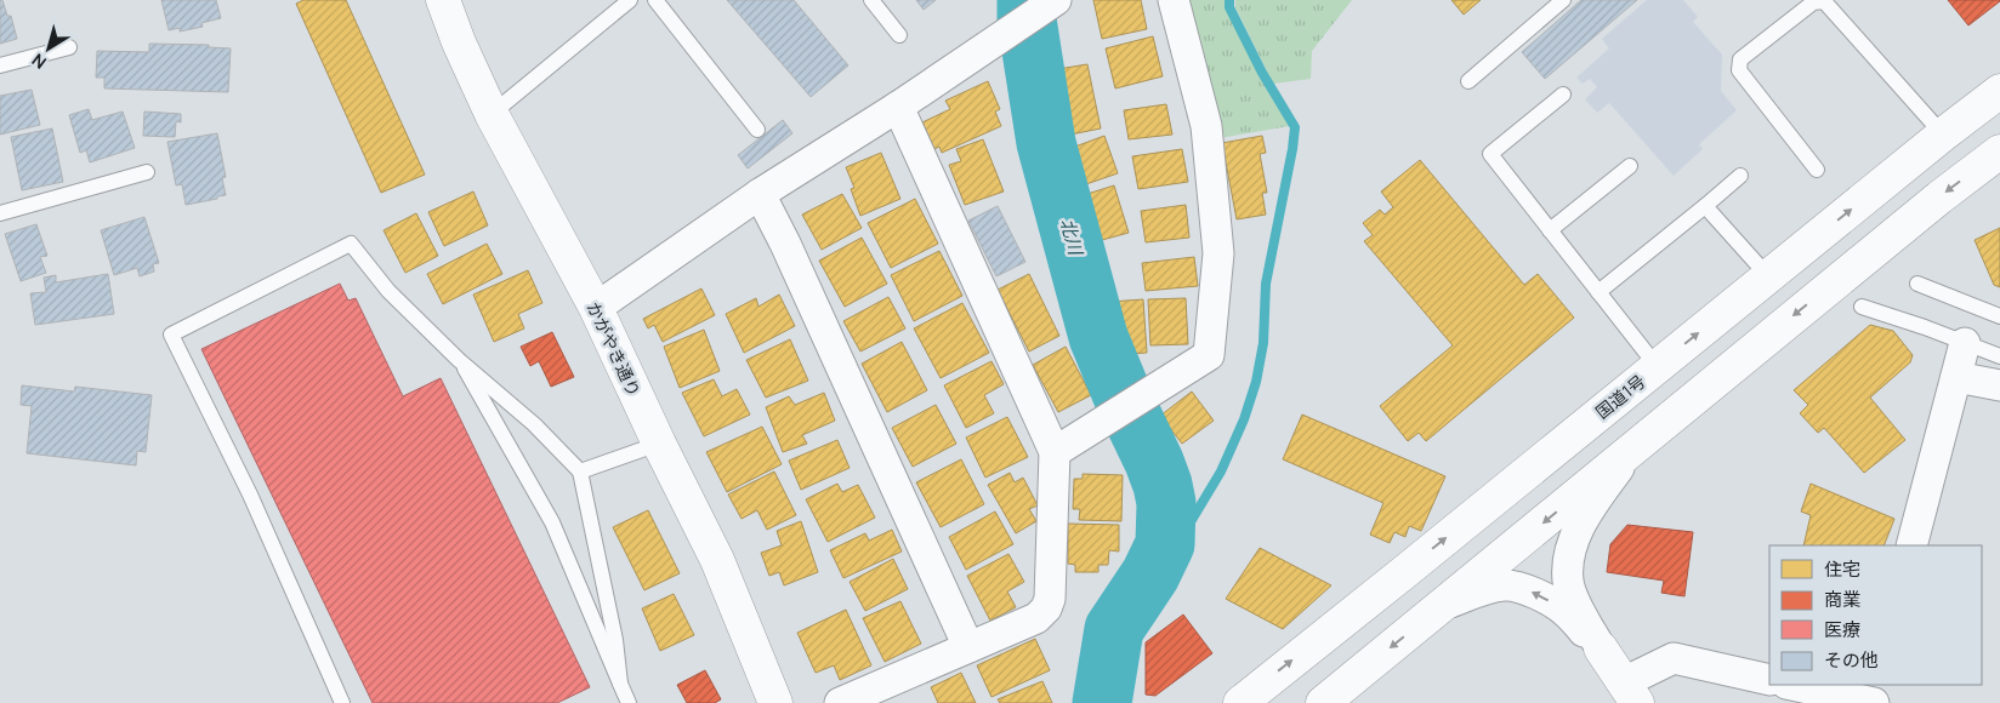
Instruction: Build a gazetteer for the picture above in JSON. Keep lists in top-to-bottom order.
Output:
{
  "streets": {
    "main road": ["かがやき通り", "国道1号"]
  },
  "water": ["北川"],
  "legend": [
    "住宅",
    "商業",
    "医療",
    "その他"
  ],
  "north": "bottom left"
}
